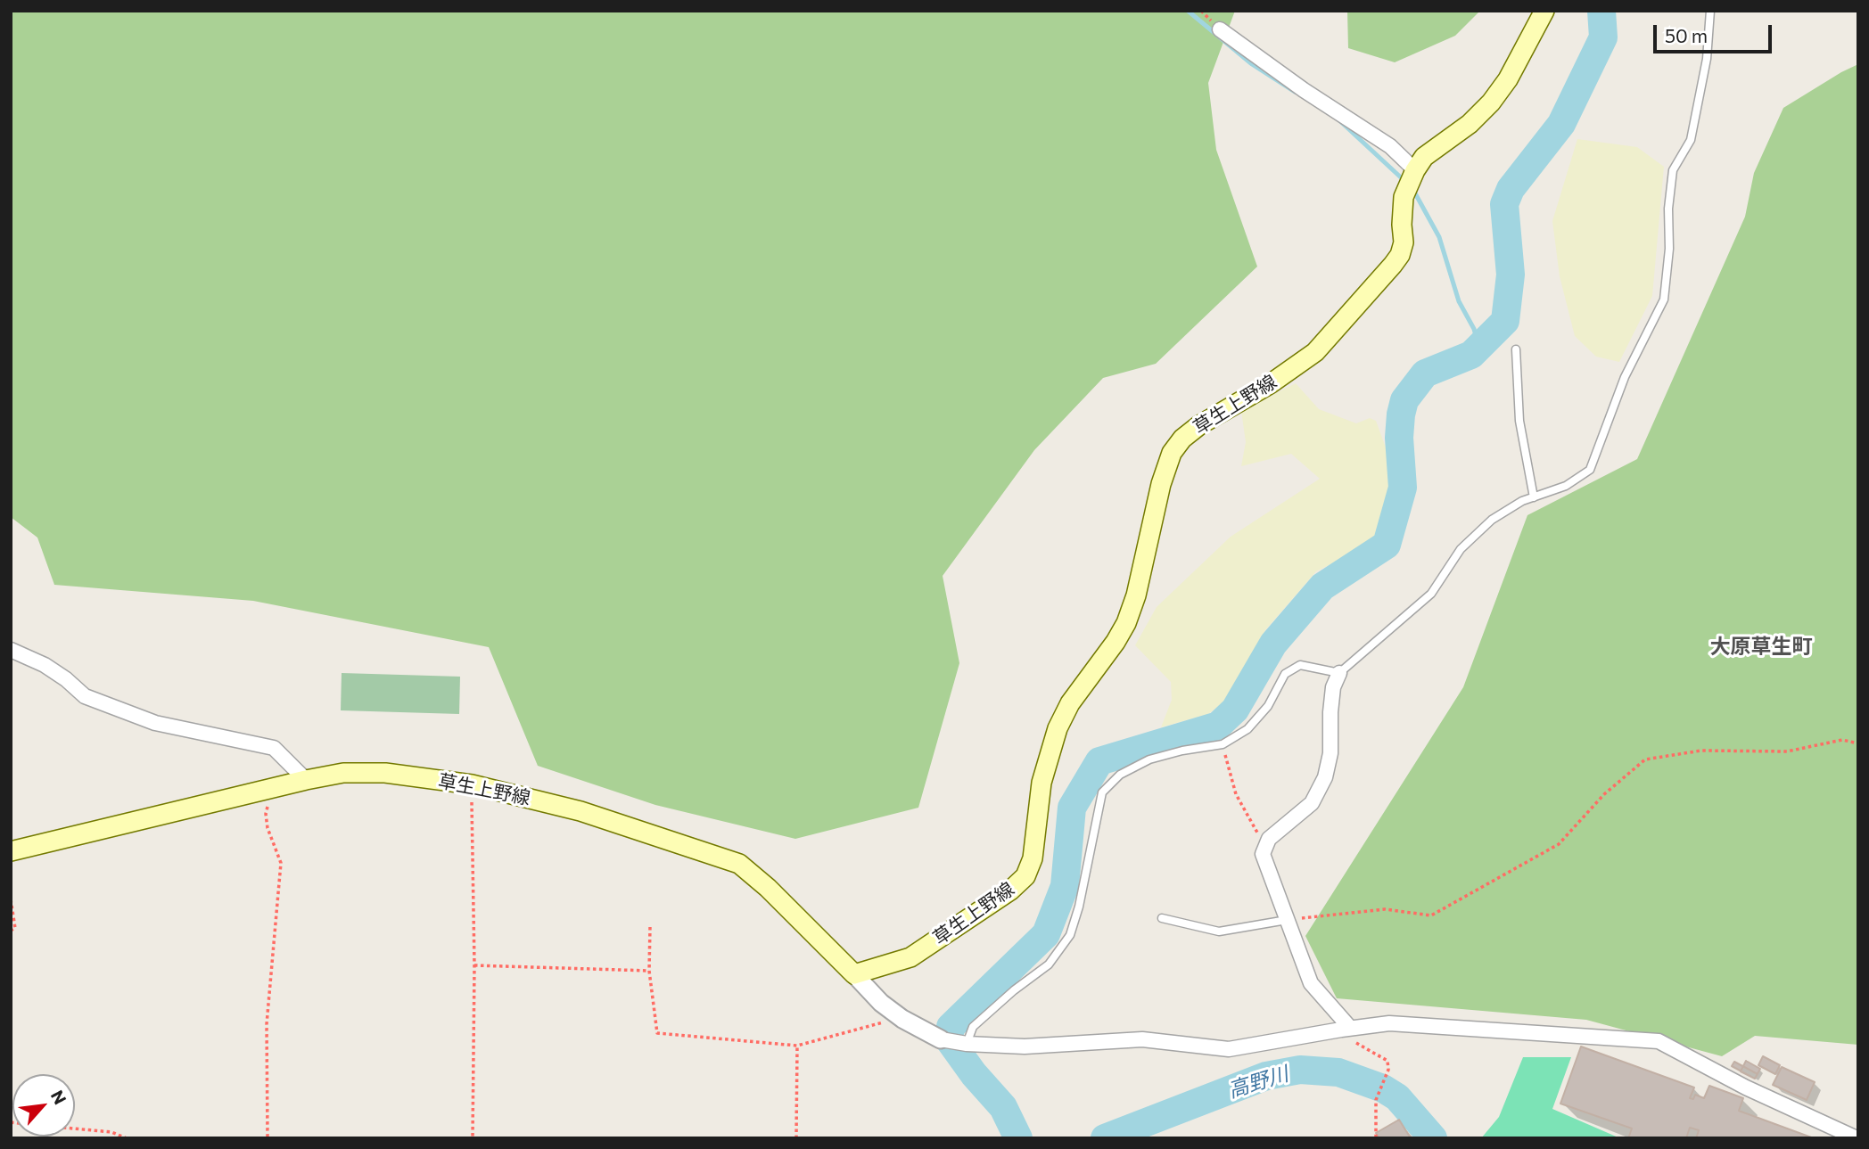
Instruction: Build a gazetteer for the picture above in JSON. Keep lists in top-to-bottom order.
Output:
{
  "streets": {
    "main road": ["草生上野線"]
  },
  "districts": ["大原草生町"],
  "water": ["高野川"],
  "scale_bar": "50 m",
  "north": "top right"
}
